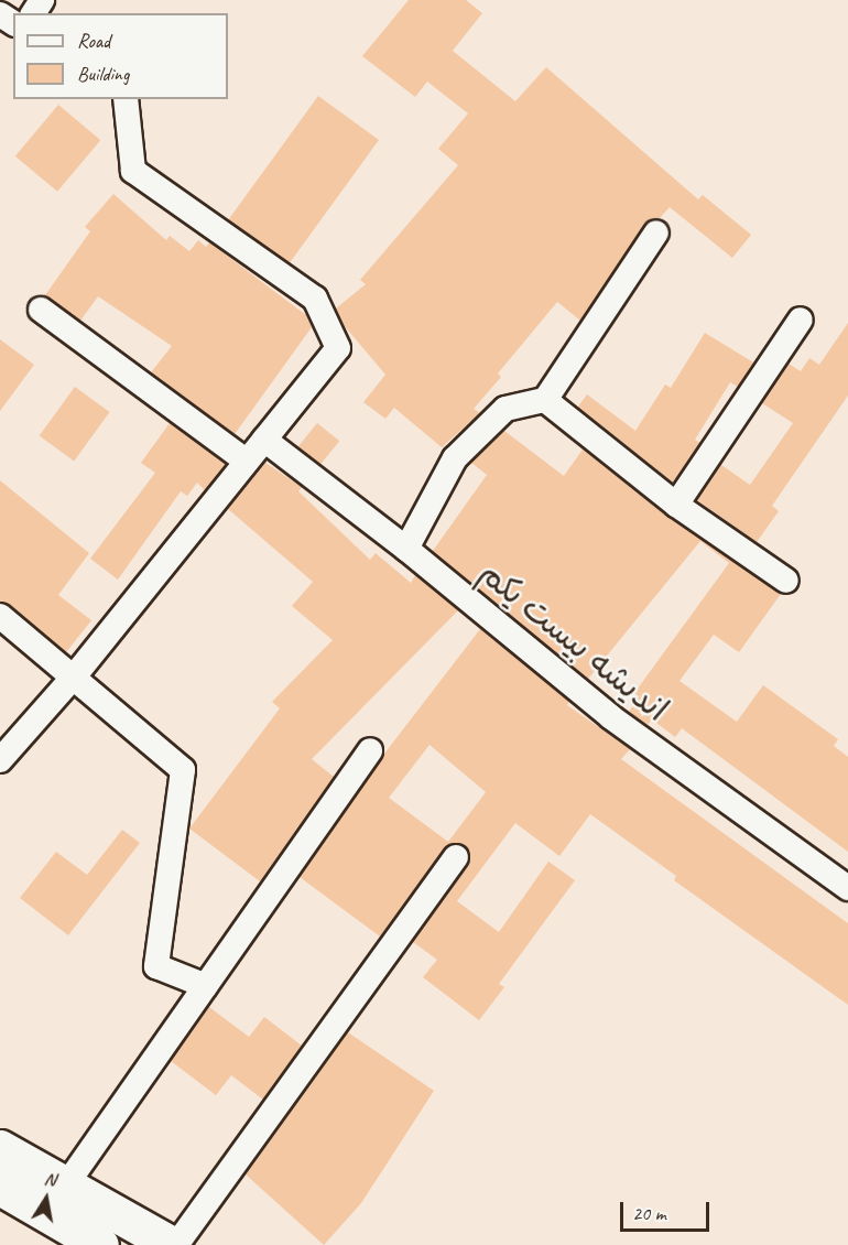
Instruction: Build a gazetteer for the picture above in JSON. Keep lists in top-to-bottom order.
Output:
{
  "streets": {
    "street": ["اندیشه بیست یکم"]
  },
  "legend": ["Road", "Building"],
  "scale_bar": "20 m",
  "north": "top"
}
